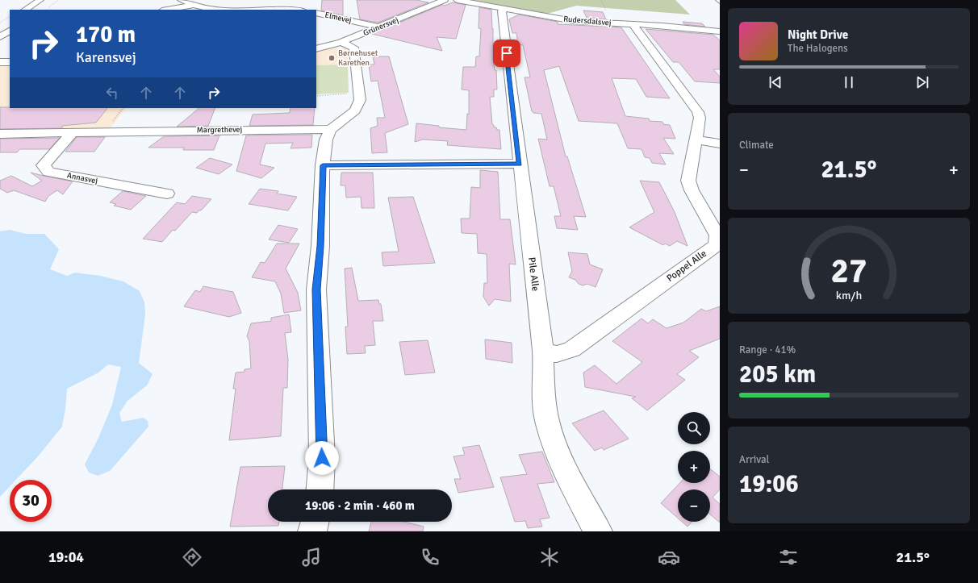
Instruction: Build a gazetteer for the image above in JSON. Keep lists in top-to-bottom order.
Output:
{
  "streets": {
    "street": [
      "Elmevej",
      "Rudersdalsvej",
      "Grünersvej",
      "Margrethevej",
      "Annasvej",
      "Poppel Alle",
      "Pile Alle"
    ]
  },
  "crossings": [
    ["Elmevej", "Grünersvej"],
    ["Rudersdalsvej", "Poppel Alle"],
    ["Rudersdalsvej", "Pile Alle"],
    ["Margrethevej", "Annasvej"],
    ["Poppel Alle", "Pile Alle"]
  ],
  "places": ["Børnehuset Karethen"],
  "page": {
    "turn": ["170 m", "Karensvej"],
    "song": ["Night Drive", "The Halogens"],
    "tile": [
      "Climate",
      ["Range · 41%", "205 km"],
      ["Arrival", "19:06"]
    ],
    "heat": ["−", "21.5°", "+"],
    "map_buttons": ["+", "−"],
    "limit": "30",
    "trip": "19:06 · 2 min · 460 m",
    "tabs": ["19:04", "21.5°"],
    "gauge": ["27", "km/h"]
  }
}
